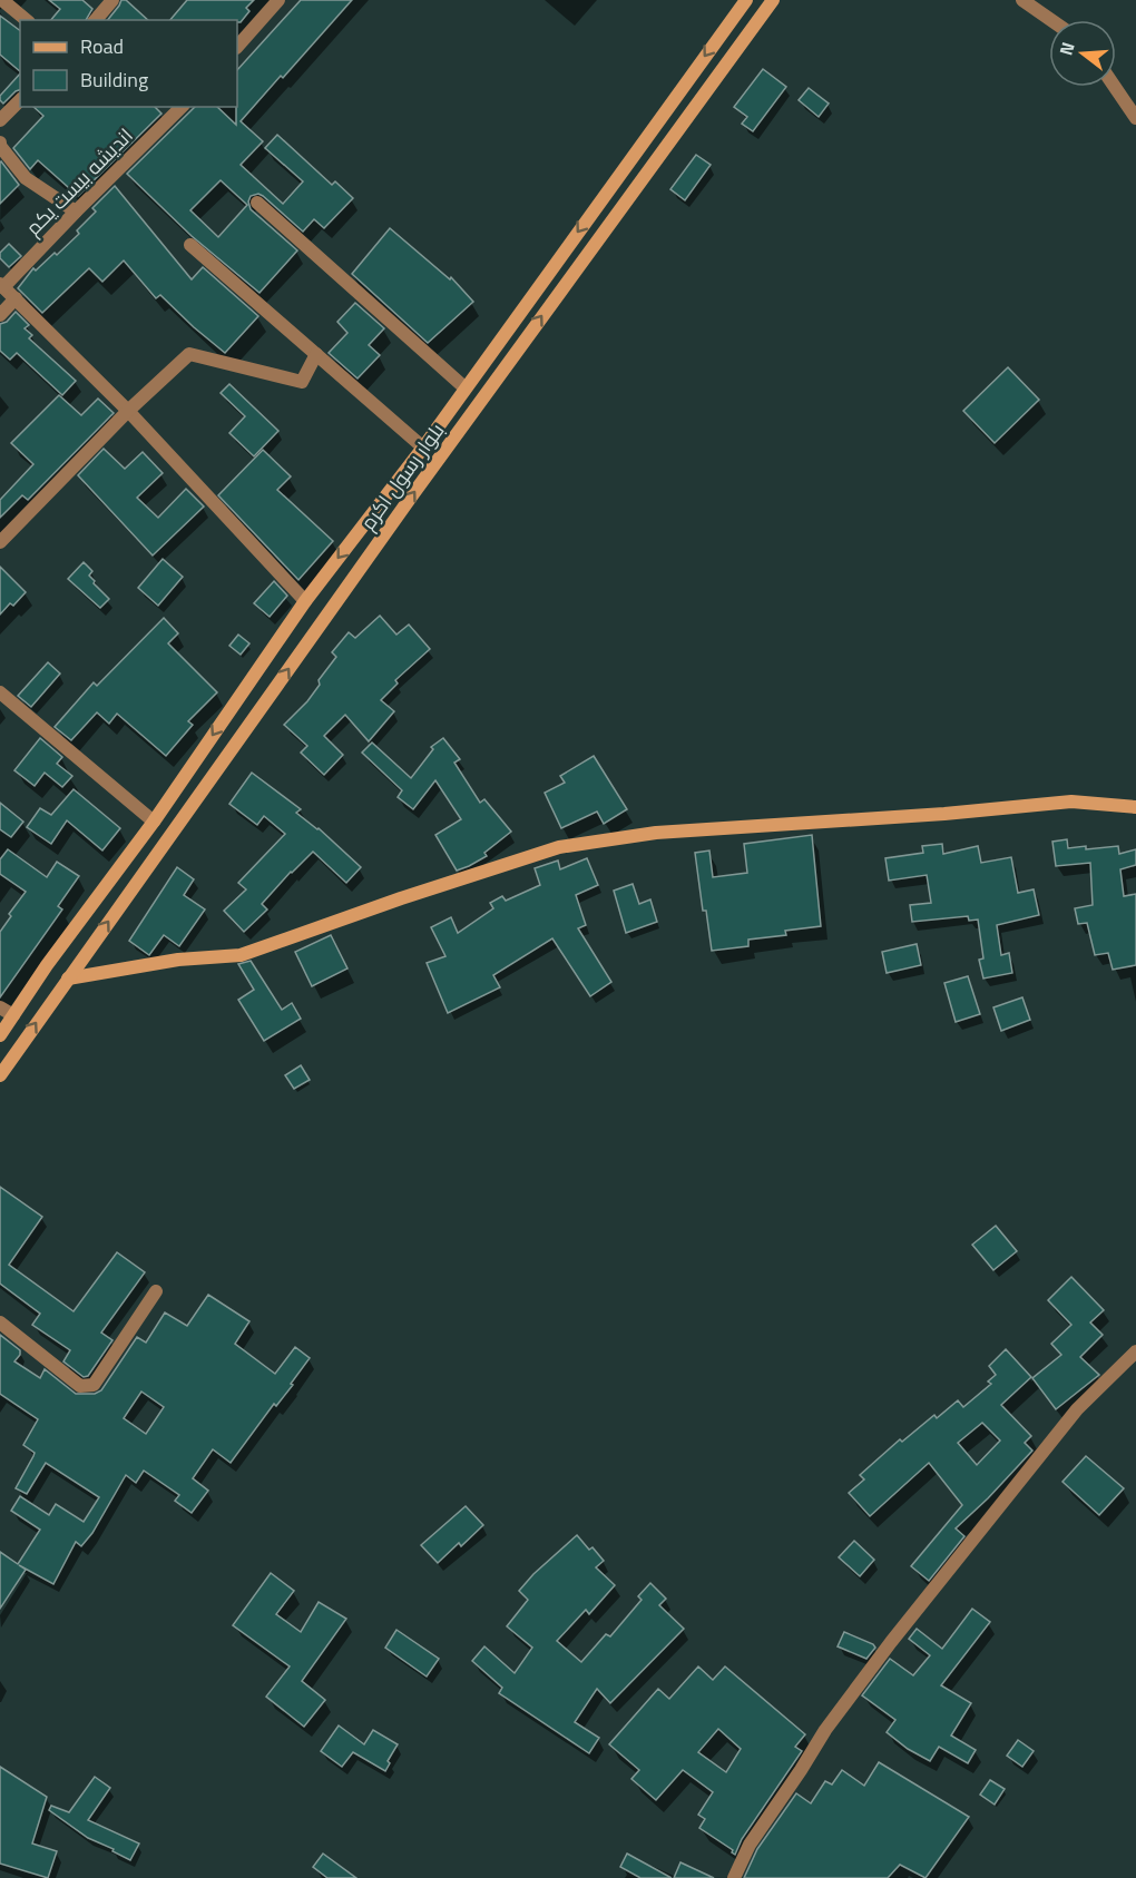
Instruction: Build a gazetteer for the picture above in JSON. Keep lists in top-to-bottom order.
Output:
{
  "streets": {
    "main road": ["بلوار رسول اکرم"],
    "street": ["اندیشه بیست یکم"]
  },
  "legend": ["Road", "Building"],
  "north": "left"
}
